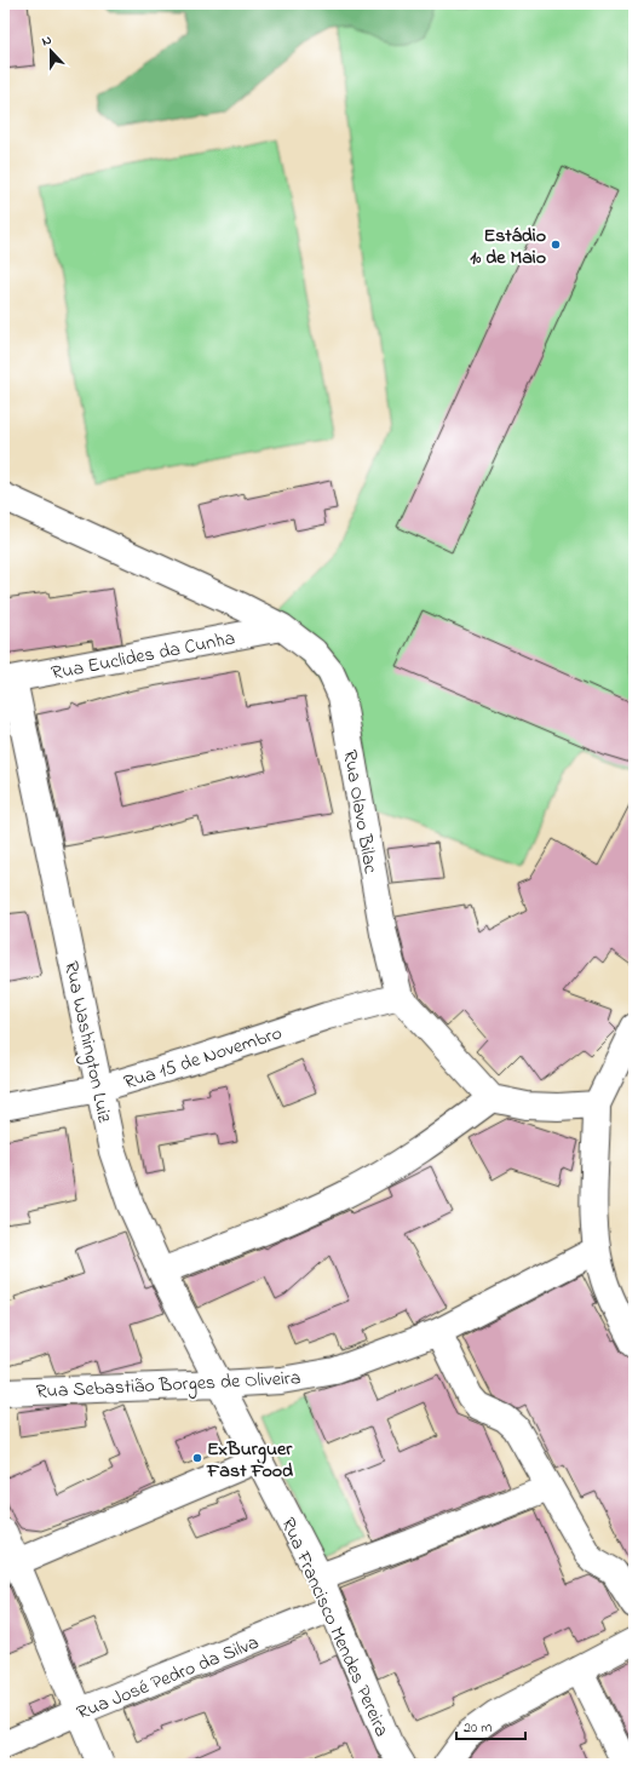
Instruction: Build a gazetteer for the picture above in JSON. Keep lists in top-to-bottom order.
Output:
{
  "streets": {
    "street": [
      "Rua Euclides da Cunha",
      "Rua Olavo Bilac",
      "Rua Washington Luiz",
      "Rua 15 de Novembro",
      "Rua Sebastião Borges de Oliveira",
      "Rua Francisco Mendes Pereira",
      "Rua José Pedro da Silva"
    ]
  },
  "crossings": [
    ["Rua Euclides da Cunha", "Rua Olavo Bilac"],
    ["Rua Euclides da Cunha", "Rua Washington Luiz"],
    ["Rua Olavo Bilac", "Rua 15 de Novembro"],
    ["Rua Washington Luiz", "Rua 15 de Novembro"],
    ["Rua Washington Luiz", "Rua Sebastião Borges de Oliveira"],
    ["Rua Washington Luiz", "Rua Francisco Mendes Pereira"],
    ["Rua Sebastião Borges de Oliveira", "Rua Francisco Mendes Pereira"],
    ["Rua Francisco Mendes Pereira", "Rua José Pedro da Silva"]
  ],
  "places": ["Estádio 1º de Maio", "ExBurguer Fast Food"],
  "scale_bar": "20 m",
  "north": "top"
}
